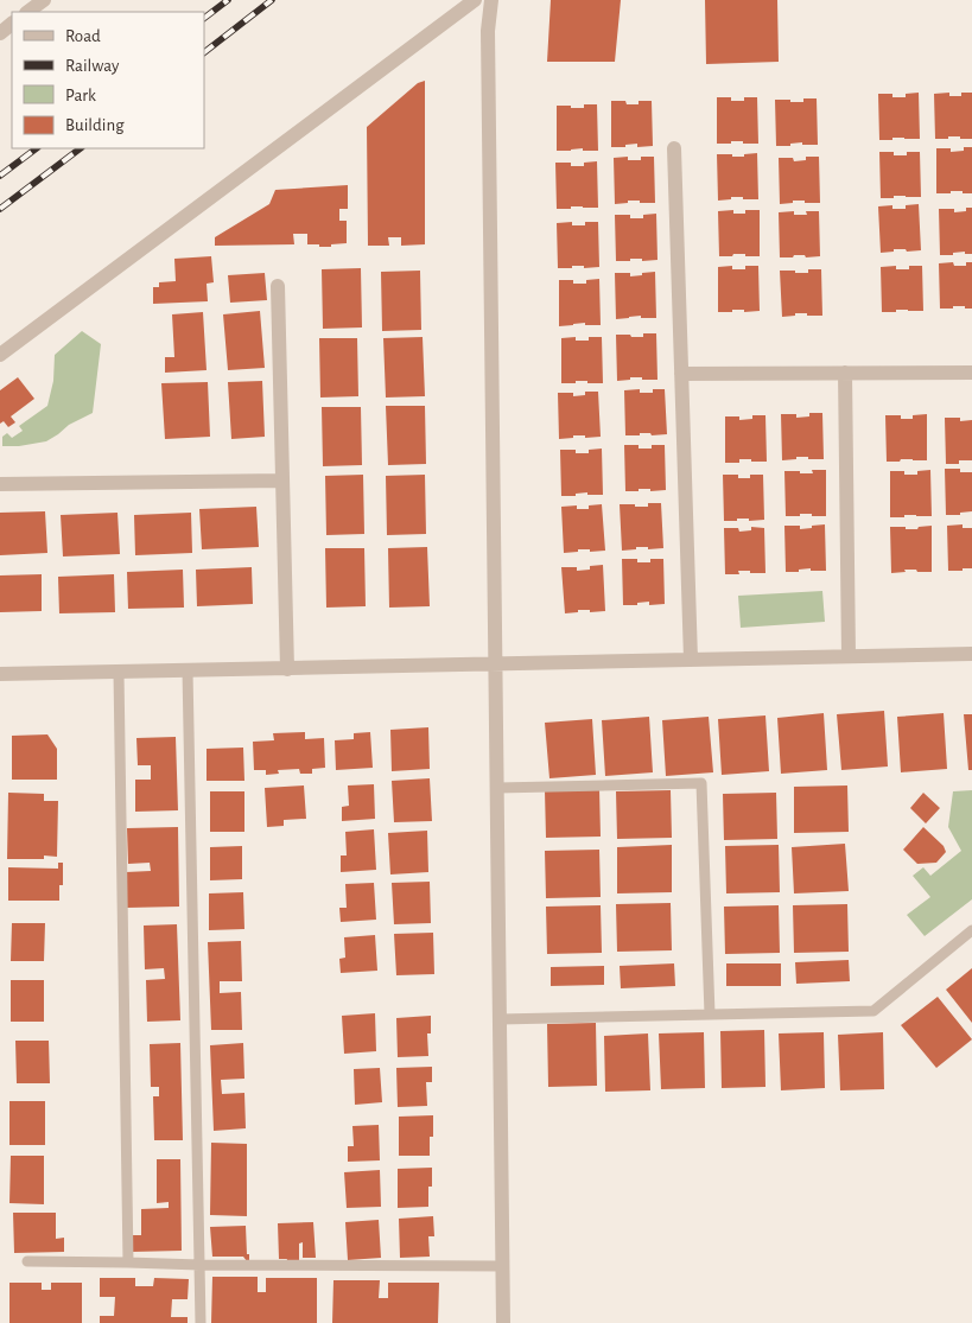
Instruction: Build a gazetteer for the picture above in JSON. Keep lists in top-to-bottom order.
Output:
{
  "legend": [
    "Road",
    "Railway",
    "Park",
    "Building"
  ]
}
